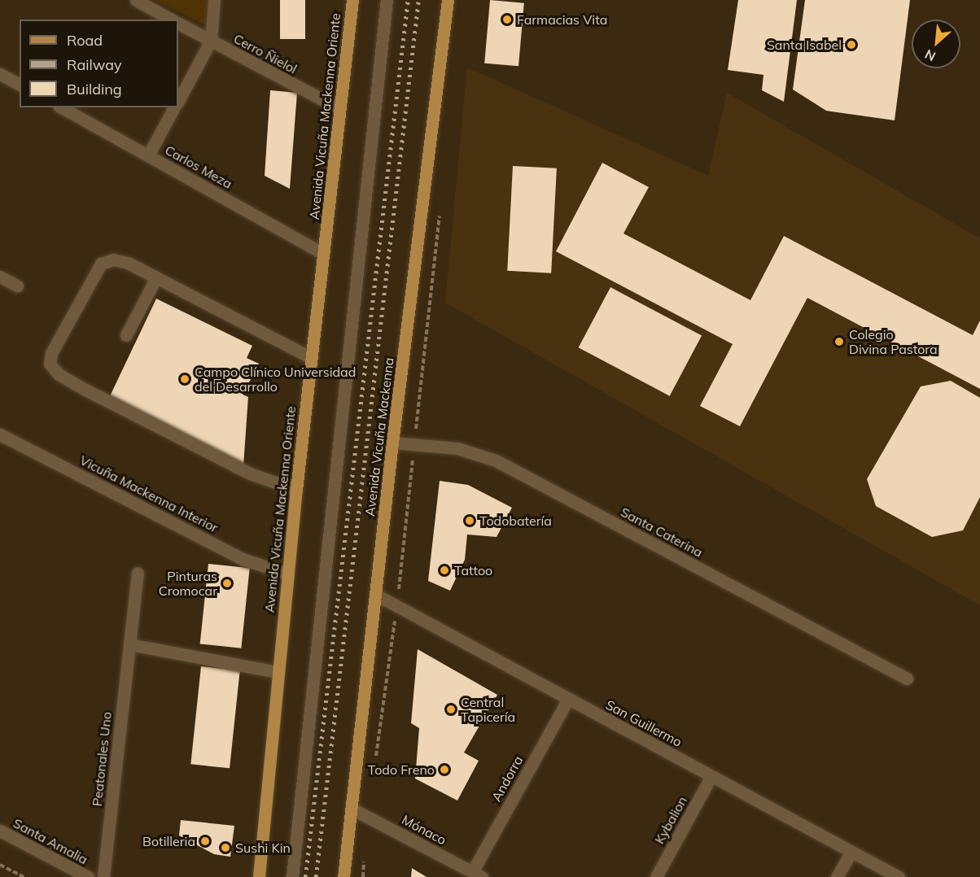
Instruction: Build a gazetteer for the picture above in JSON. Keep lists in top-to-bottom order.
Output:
{
  "streets": {
    "main road": ["Avenida Vicuña Mackenna Oriente", "Avenida Vicuña Mackenna"],
    "street": [
      "Cerro Ñielol",
      "Carlos Meza",
      "Vicuña Mackenna Interior",
      "Santa Caterina",
      "San Guillermo",
      "Peatonales Uno",
      "Andorra",
      "Kybalion",
      "Mónaco",
      "Santa Amalia"
    ]
  },
  "crossings": [
    ["Cerro Ñielol", "Avenida Vicuña Mackenna Oriente"],
    ["Avenida Vicuña Mackenna Oriente", "Carlos Meza"],
    ["Avenida Vicuña Mackenna Oriente", "Vicuña Mackenna Interior"],
    ["Avenida Vicuña Mackenna", "Santa Caterina"],
    ["Avenida Vicuña Mackenna", "San Guillermo"],
    ["Avenida Vicuña Mackenna", "Mónaco"],
    ["San Guillermo", "Andorra"],
    ["San Guillermo", "Kybalion"],
    ["Andorra", "Mónaco"]
  ],
  "places": [
    "Farmacias Vita",
    "Santa Isabel",
    "Colegio Divina Pastora",
    "Campo Clínico Universidad del Desarrollo",
    "Todobatería",
    "Tattoo",
    "Pinturas Cromocar",
    "Central Tapicería",
    "Todo Freno",
    "Botilleria",
    "Sushi Kin"
  ],
  "legend": ["Road", "Railway", "Building"],
  "north": "bottom left"
}
